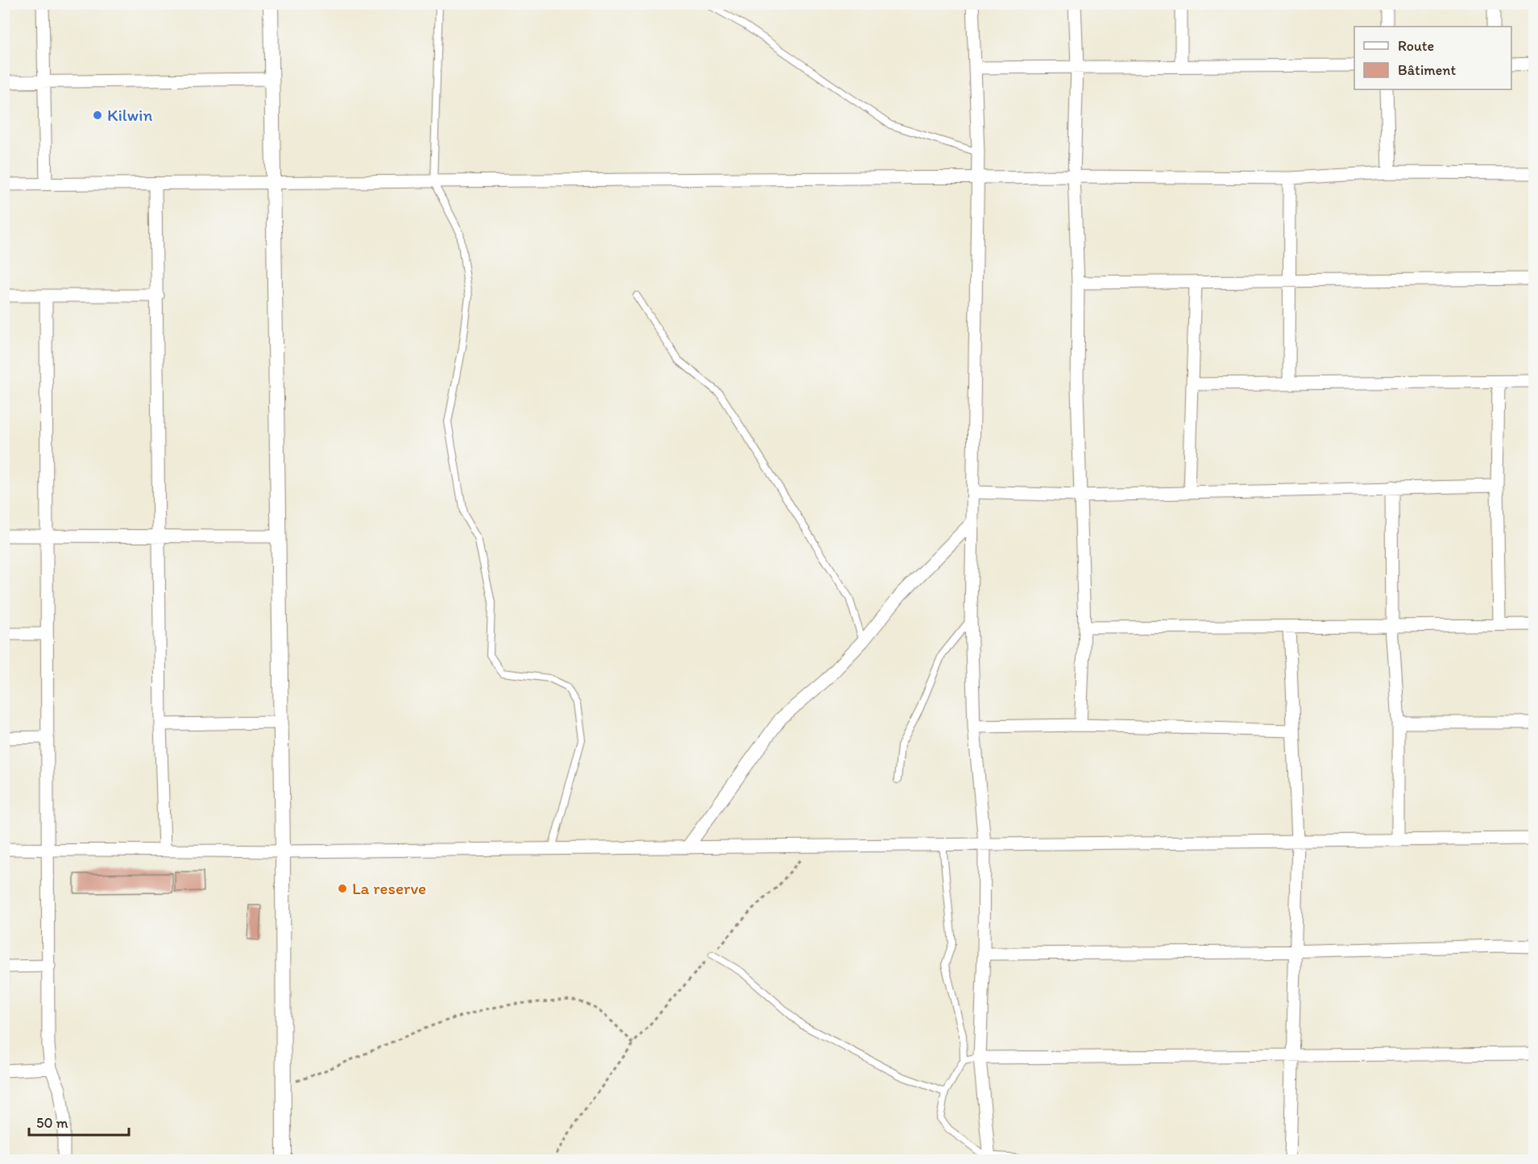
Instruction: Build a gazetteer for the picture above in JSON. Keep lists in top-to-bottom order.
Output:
{
  "places": ["Kilwin", "La reserve"],
  "legend": ["Route", "Bâtiment"],
  "scale_bar": "50 m"
}
